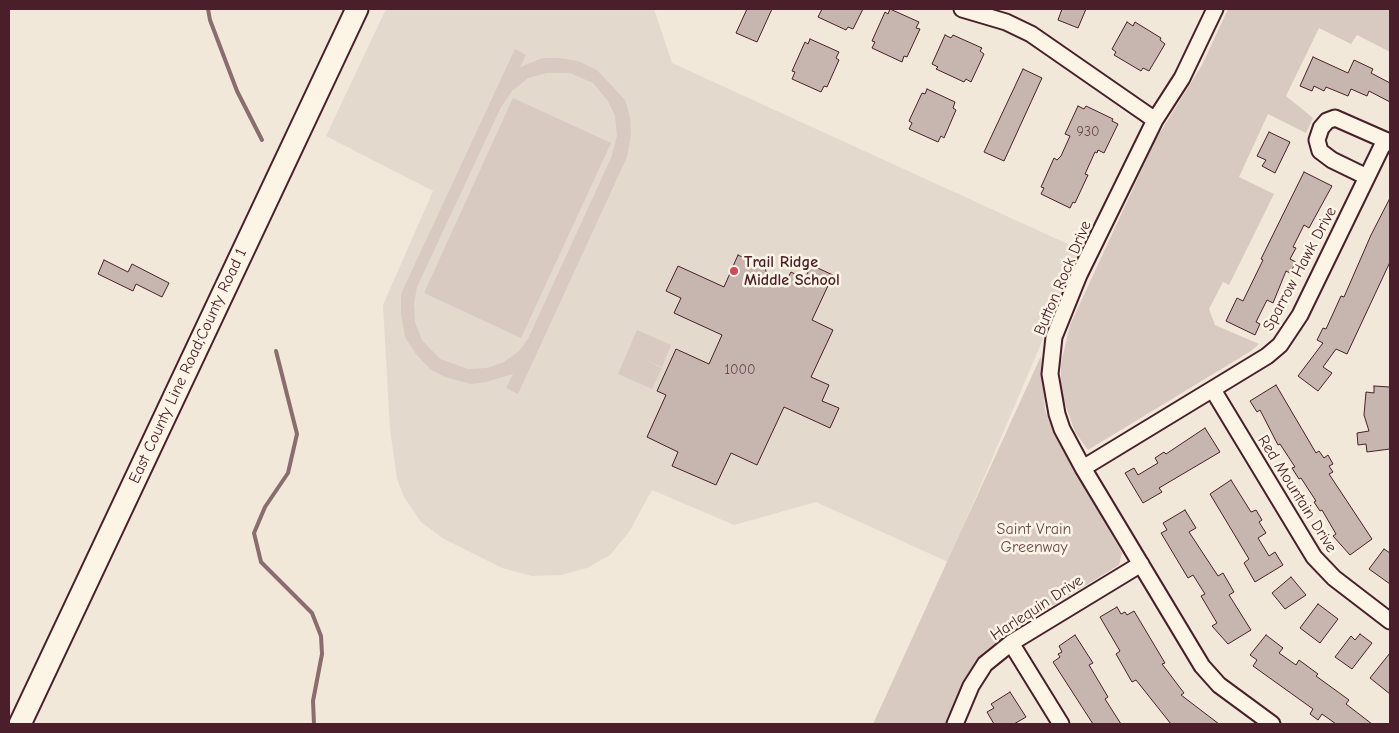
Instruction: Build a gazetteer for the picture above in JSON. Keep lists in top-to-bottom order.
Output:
{
  "streets": {
    "main road": ["East County Line Road;County Road 1"],
    "street": [
      "Sparrow Hawk Drive",
      "Button Rock Drive",
      "Red Mountain Drive",
      "Harlequin Drive"
    ]
  },
  "crossings": [
    ["Sparrow Hawk Drive", "Button Rock Drive"],
    ["Sparrow Hawk Drive", "Red Mountain Drive"],
    ["Button Rock Drive", "Harlequin Drive"]
  ],
  "parks": ["Saint Vrain Greenway"],
  "places": ["Trail Ridge Middle School"],
  "house_numbers": ["930", "1000"]
}
